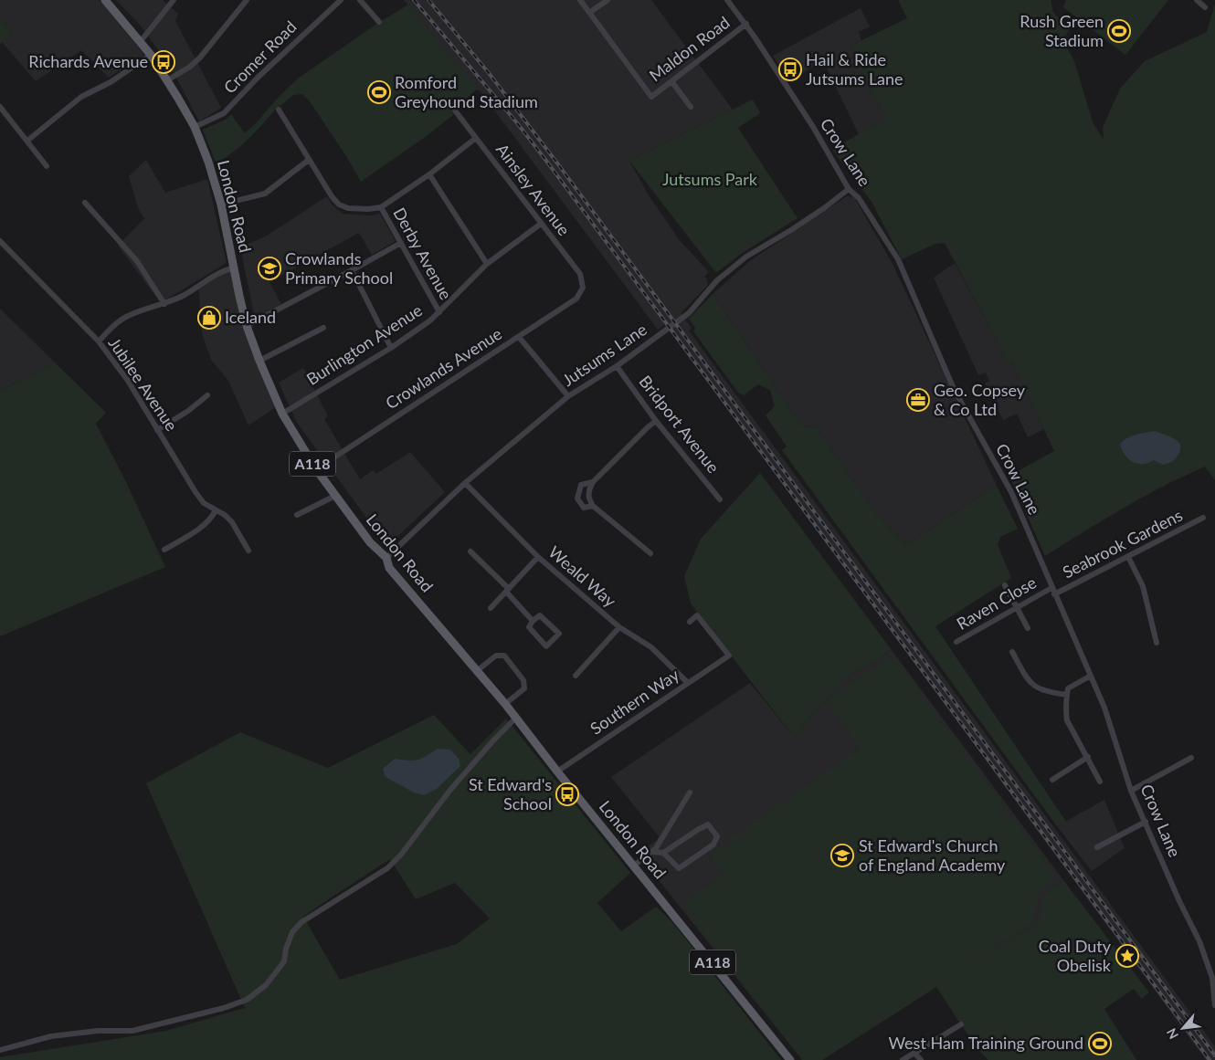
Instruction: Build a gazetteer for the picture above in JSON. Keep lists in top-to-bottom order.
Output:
{
  "streets": {
    "main road": ["London Road", "A118"],
    "street": [
      "Maldon Road",
      "Cromer Road",
      "Crow Lane",
      "Ainsley Avenue",
      "Derby Avenue",
      "Burlington Avenue",
      "Jutsums Lane",
      "Crowlands Avenue",
      "Jubilee Avenue",
      "Bridport Avenue",
      "Seabrook Gardens",
      "Weald Way",
      "Raven Close",
      "Southern Way"
    ]
  },
  "crossings": [
    ["Maldon Road", "Crow Lane"],
    ["Cromer Road", "London Road"],
    ["Crow Lane", "Jutsums Lane"],
    ["Crow Lane", "Seabrook Gardens"],
    ["Crow Lane", "Raven Close"],
    ["Ainsley Avenue", "Burlington Avenue"],
    ["Ainsley Avenue", "Crowlands Avenue"],
    ["London Road", "Burlington Avenue"],
    ["London Road", "Jutsums Lane"],
    ["London Road", "Crowlands Avenue"],
    ["London Road", "Southern Way"],
    ["Derby Avenue", "Burlington Avenue"],
    ["Jutsums Lane", "Bridport Avenue"],
    ["Jutsums Lane", "Weald Way"],
    ["Seabrook Gardens", "Raven Close"],
    ["Weald Way", "Southern Way"]
  ],
  "parks": ["Jutsums Park"],
  "places": {
    "sports": ["Rush Green Stadium", "Romford Greyhound Stadium", "West Ham Training Ground"],
    "bus stop": ["Richards Avenue", "Hail & Ride Jutsums Lane", "St Edward's School"],
    "school or university": ["Crowlands Primary School", "St Edward's Church of England Academy"],
    "shop": ["Iceland"],
    "office": ["Geo. Copsey & Co Ltd"],
    "place": ["Coal Duty Obelisk"]
  },
  "north": "bottom left"
}
